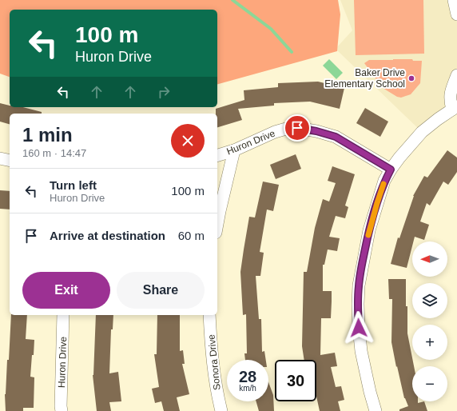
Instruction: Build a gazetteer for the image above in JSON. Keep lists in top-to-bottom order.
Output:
{
  "streets": {
    "street": ["Huron Drive", "Sonora Drive"]
  },
  "places": ["Baker Drive Elementary School"],
  "north": "left",
  "page": {
    "turn": ["100 m", "Huron Drive"],
    "heading": ["1 min", "160 m · 14:47"],
    "list": [
      {
        "name": "Turn left",
        "note": "Huron Drive",
        "value": "100 m"
      },
      {
        "name": "Arrive at destination",
        "value": "60 m"
      }
    ],
    "map_buttons": ["+", "−"],
    "buttons": ["Exit", "Share"],
    "speed": "28 km/h",
    "limit": "30"
  }
}
